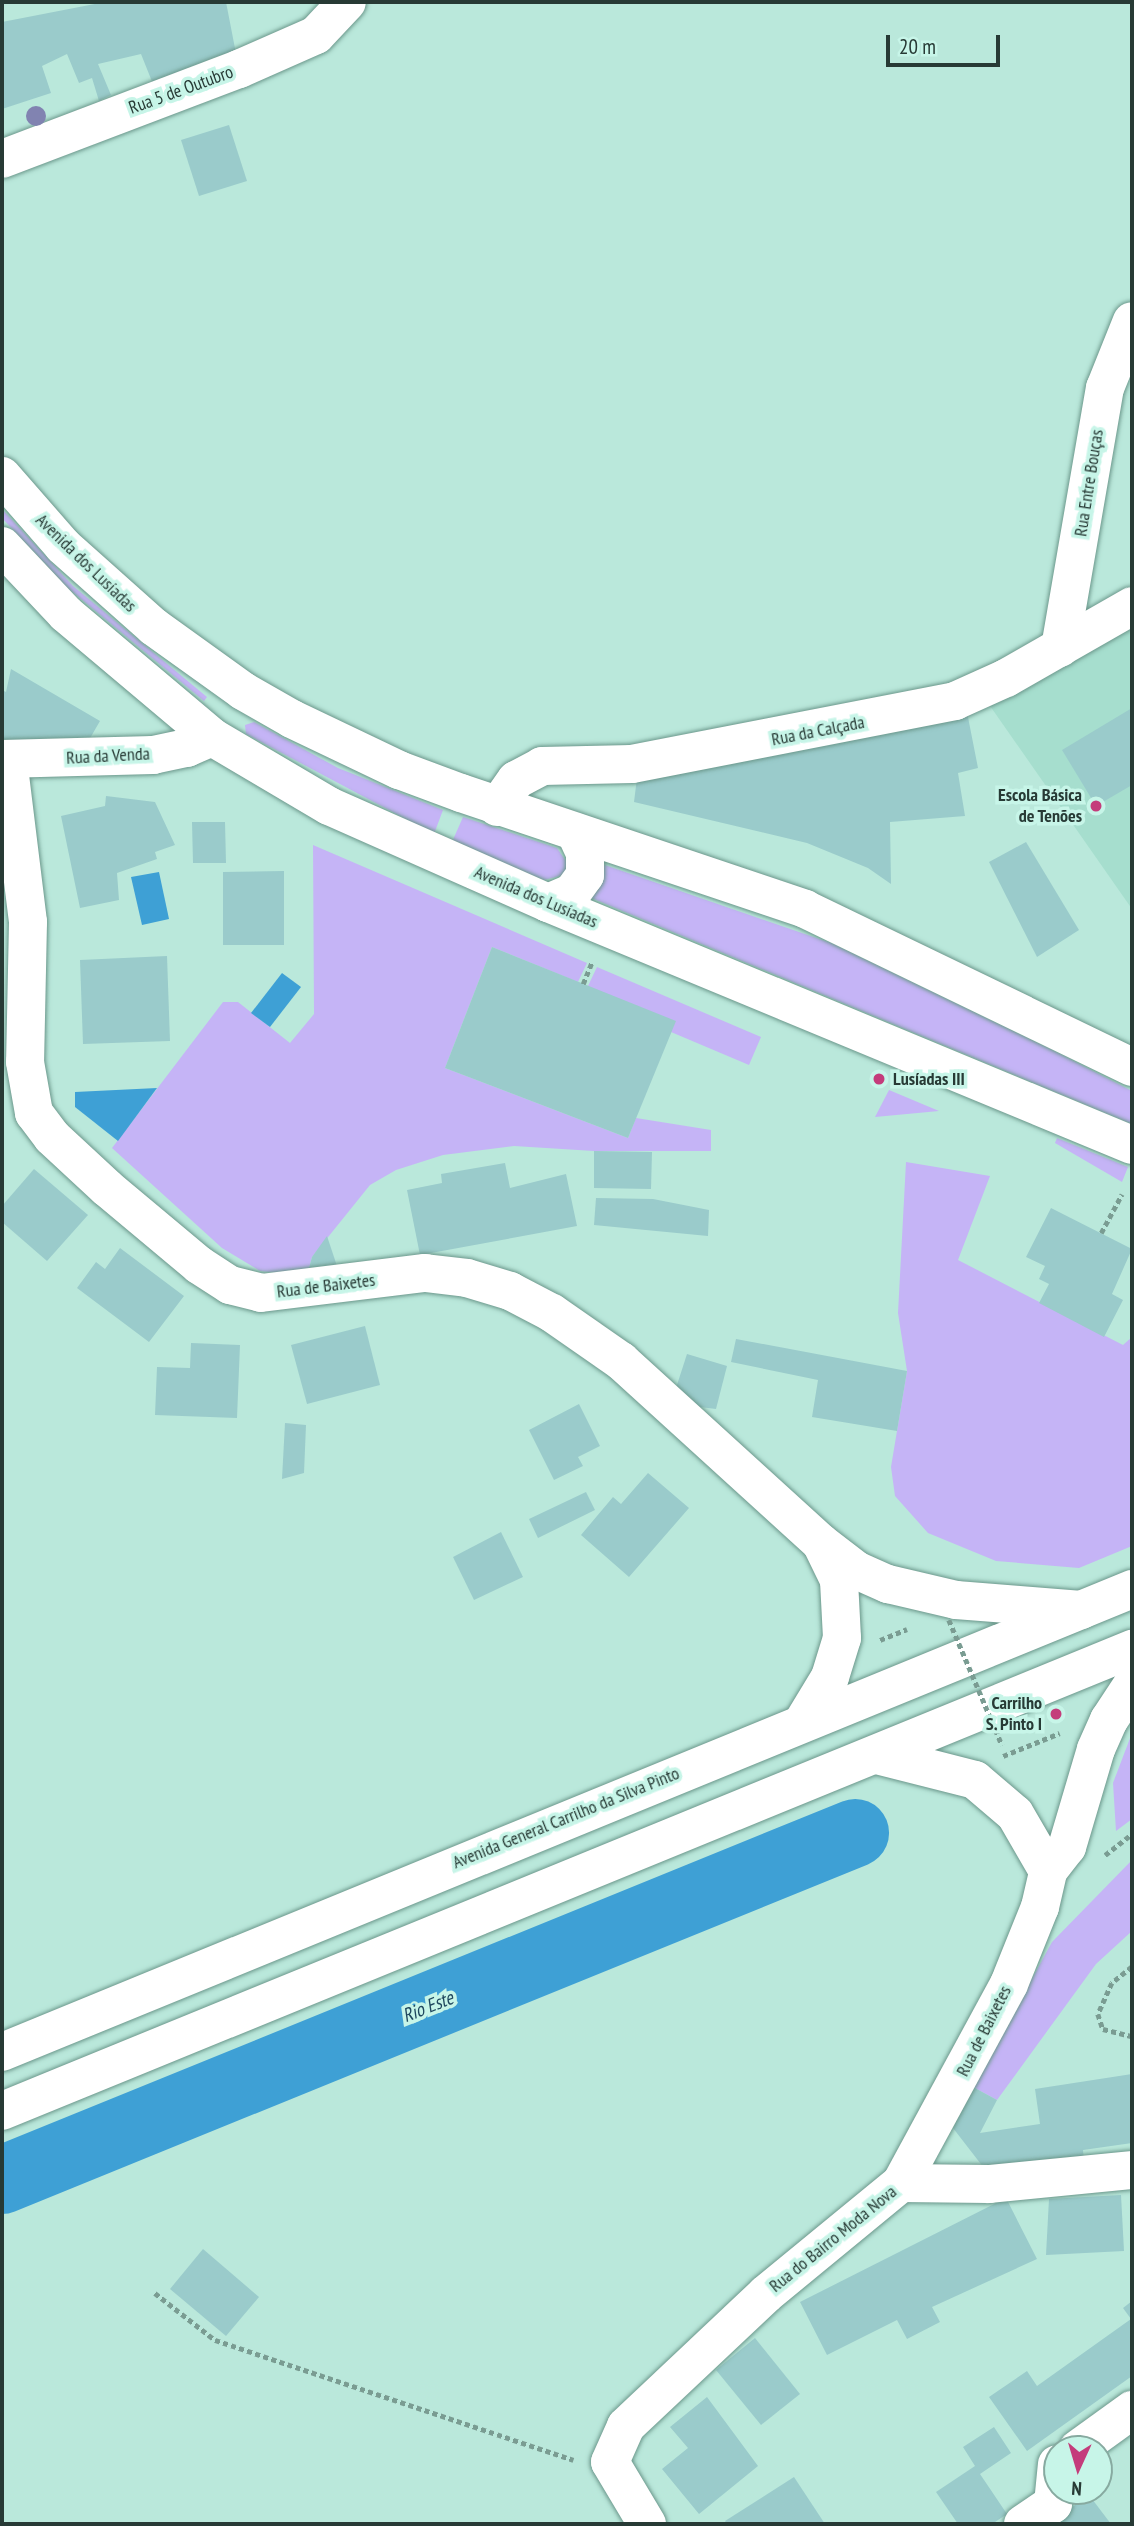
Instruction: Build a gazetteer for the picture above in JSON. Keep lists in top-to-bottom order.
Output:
{
  "streets": {
    "main road": [
      "Rua 5 de Outubro",
      "Rua Entre Bouças",
      "Avenida dos Lusíadas",
      "Rua da Calçada",
      "Rua da Venda",
      "Rua de Baixetes",
      "Avenida General Carrilho da Silva Pinto",
      "Rua do Bairro Moda Nova"
    ]
  },
  "crossings": [
    ["Rua Entre Bouças", "Rua da Calçada"],
    ["Avenida dos Lusíadas", "Rua da Calçada"],
    ["Avenida dos Lusíadas", "Rua da Venda"],
    ["Rua da Venda", "Rua de Baixetes"],
    ["Rua de Baixetes", "Avenida General Carrilho da Silva Pinto"],
    ["Rua de Baixetes", "Rua do Bairro Moda Nova"]
  ],
  "water": ["Rio Este"],
  "places": ["Escola Básica de Tenões", "Lusíadas III", "Carrilho S. Pinto I"],
  "scale_bar": "20 m",
  "north": "bottom"
}
